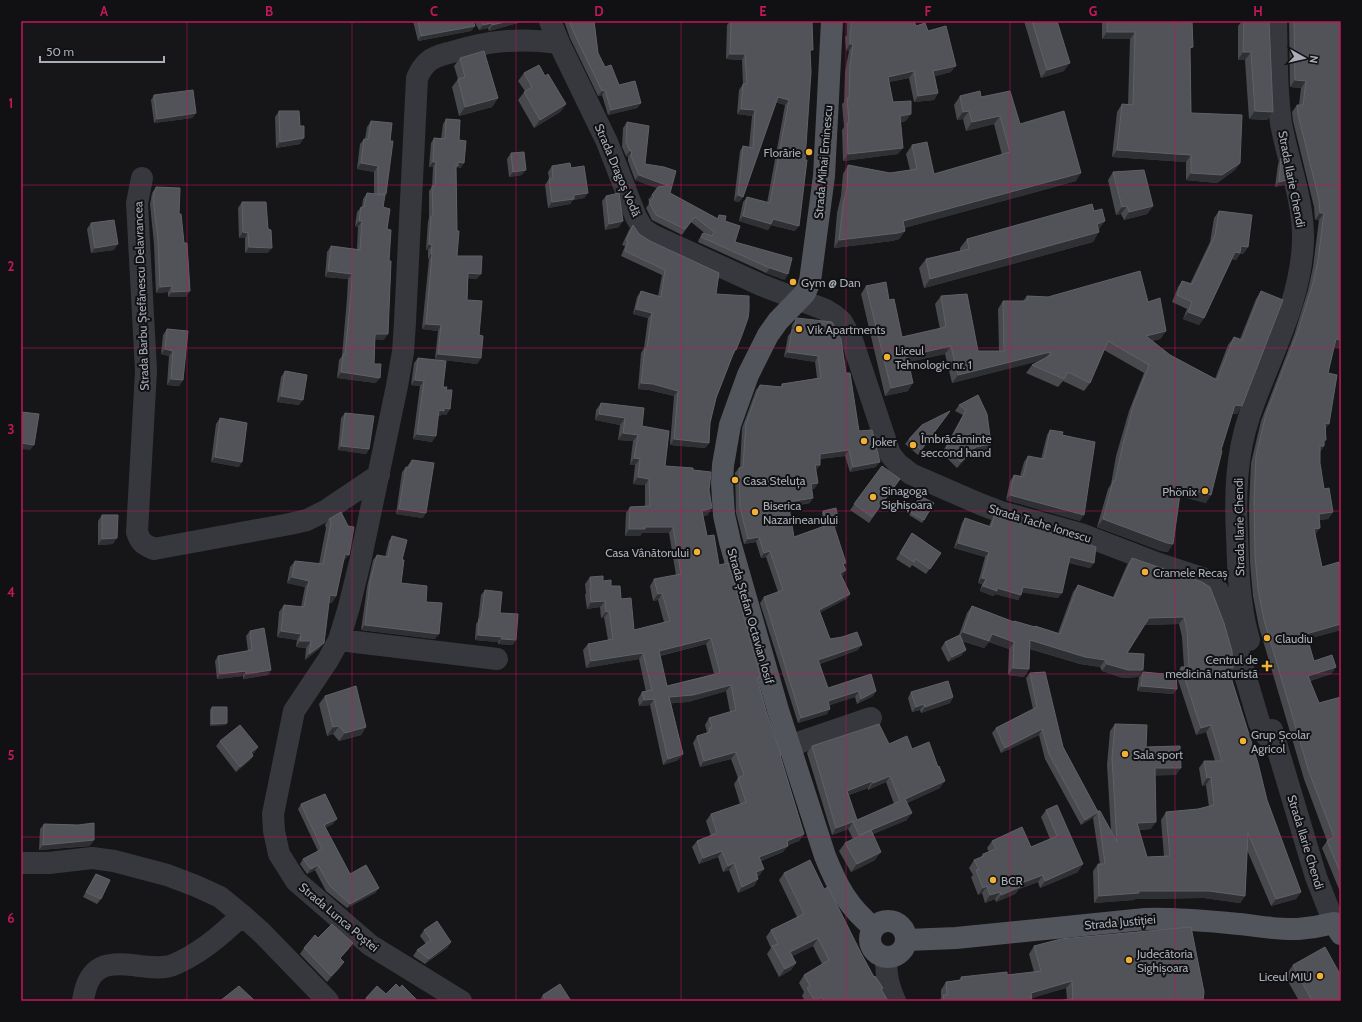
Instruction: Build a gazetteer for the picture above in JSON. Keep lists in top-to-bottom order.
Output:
{
  "streets": {
    "main road": ["Strada Mihai Eminescu", "Strada Ștefan Octavian Iosif", "Strada Justiției"],
    "street": [
      "Strada Dragoș Vodă",
      "Strada Ilarie Chendi",
      "Strada Barbu Ștefănescu Delavrancea",
      "Strada Tache Ionescu",
      "Strada Lunca Poștei"
    ]
  },
  "crossings": [
    ["Strada Mihai Eminescu", "Strada Dragoș Vodă"],
    ["Strada Mihai Eminescu", "Strada Tache Ionescu"],
    ["Strada Mihai Eminescu", "Strada Ștefan Octavian Iosif"],
    ["Strada Dragoș Vodă", "Strada Tache Ionescu"],
    ["Strada Dragoș Vodă", "Strada Ștefan Octavian Iosif"],
    ["Strada Ilarie Chendi", "Strada Tache Ionescu"],
    ["Strada Ilarie Chendi", "Strada Justiției"],
    ["Strada Tache Ionescu", "Strada Ștefan Octavian Iosif"],
    ["Strada Ștefan Octavian Iosif", "Strada Justiției"]
  ],
  "places": {
    "other": [
      "Florărie",
      "Gym @ Dan",
      "Vik Apartments",
      "Liceul Tehnologic nr. 1",
      "Joker",
      "Îmbrăcăminte seccond hand",
      "Casa Steluța",
      "Phönix",
      "Sinagoga Sighișoara",
      "Biserica Nazarineanului",
      "Casa Vânătorului",
      "Cramele Recaș",
      "Claudiu",
      "Grup Școlar Agricol",
      "Sala sport",
      "BCR",
      "Judecătoria Sighișoara",
      "Liceul MIU"
    ],
    "health": ["Centrul de medicină naturistă"]
  },
  "scale_bar": "50 m",
  "north": "right",
  "grid": {
    "columns": [
      "A",
      "B",
      "C",
      "D",
      "E",
      "F",
      "G",
      "H"
    ],
    "rows": [
      "1",
      "2",
      "3",
      "4",
      "5",
      "6"
    ]
  }
}
